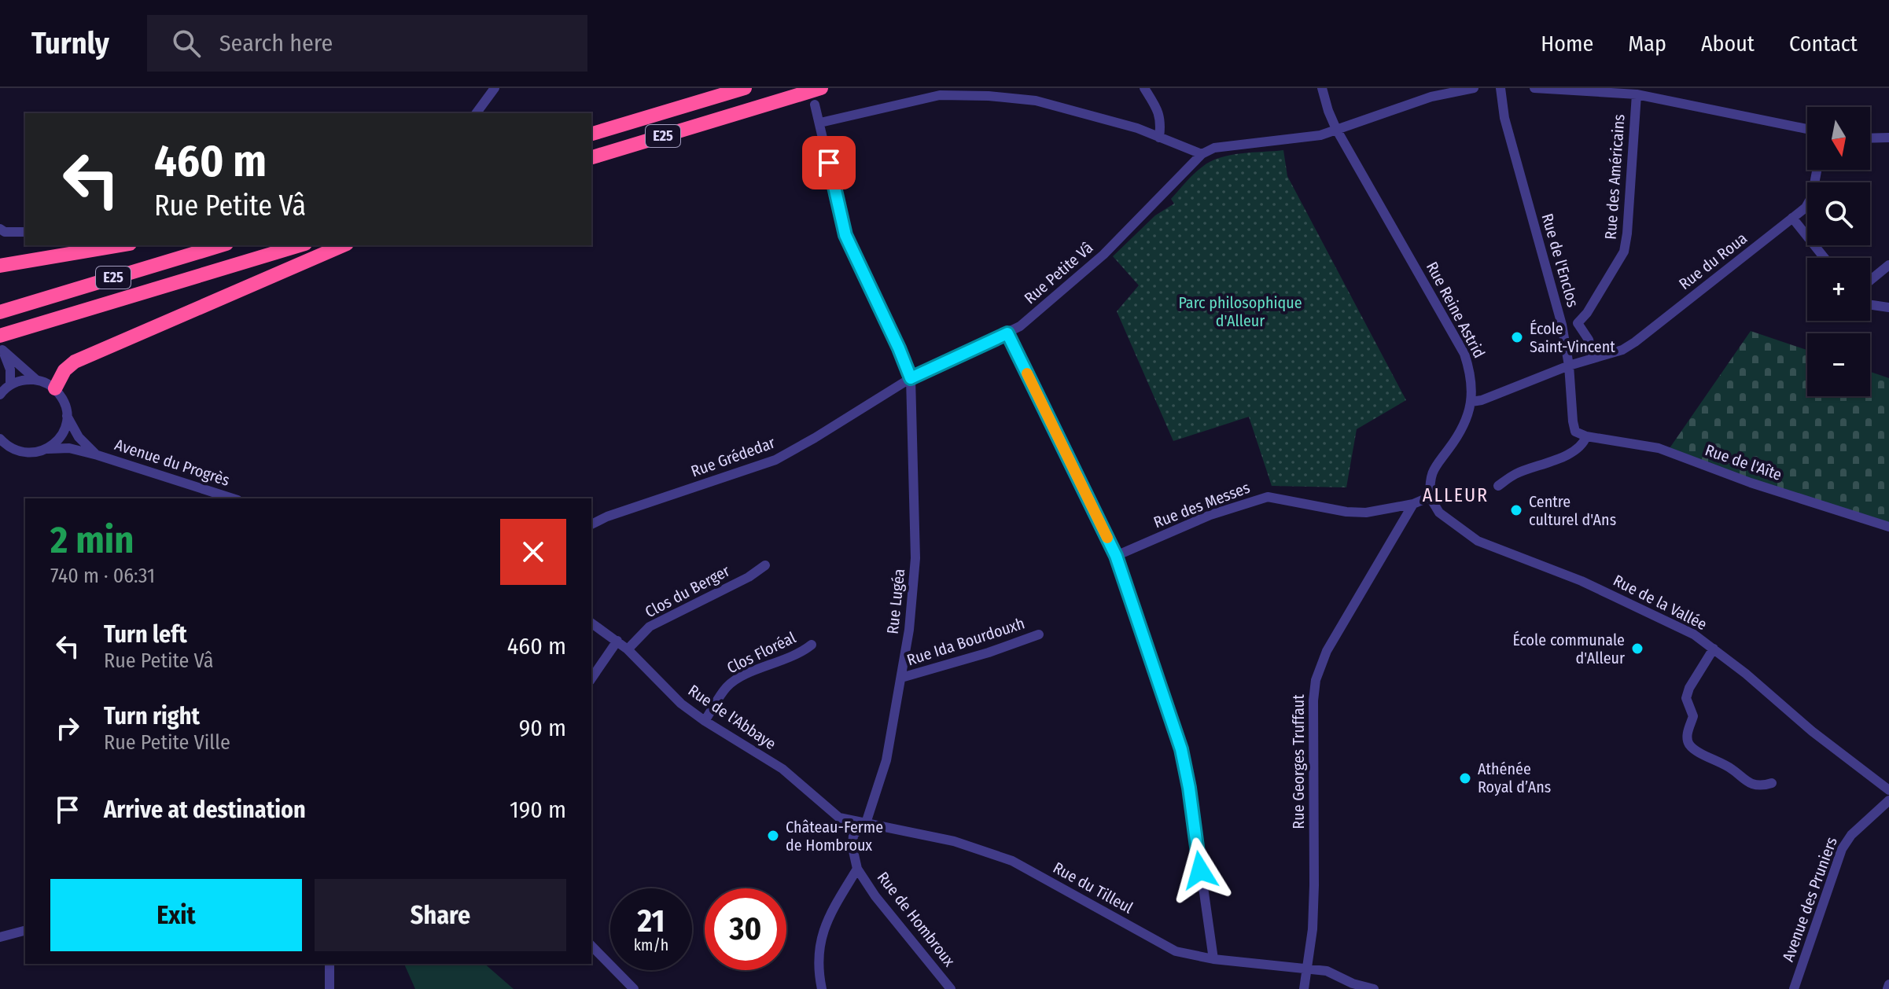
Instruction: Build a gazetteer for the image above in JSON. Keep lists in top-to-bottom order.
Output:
{
  "streets": {
    "highway": ["E25"],
    "street": [
      "Rue des Américains",
      "Rue de l'Enclos",
      "Rue du Roua",
      "Rue Petite Vâ",
      "Rue Reine Astrid",
      "Rue Grédedar",
      "Avenue du Progrès",
      "Rue de l'Aîte",
      "Rue des Messes",
      "Clos du Berger",
      "Rue Lugéa",
      "Rue de la Vallée",
      "Rue Ida Bourdouxh",
      "Clos Floréal",
      "Rue de l'Abbaye",
      "Rue Georges Truffaut",
      "Rue du Tilleul",
      "Avenue des Pruniers",
      "Rue de Hombroux"
    ]
  },
  "crossings": [
    ["Rue de l'Enclos", "Rue du Roua"],
    ["Rue de l'Enclos", "Rue de l'Aîte"],
    ["Rue du Roua", "Rue Reine Astrid"],
    ["Rue Petite Vâ", "Rue Grédedar"],
    ["Rue Petite Vâ", "Rue Lugéa"],
    ["Rue Reine Astrid", "Rue de la Vallée"],
    ["Rue Grédedar", "Rue Lugéa"],
    ["Rue des Messes", "Rue Georges Truffaut"],
    ["Clos du Berger", "Rue de l'Abbaye"],
    ["Rue Lugéa", "Rue Ida Bourdouxh"],
    ["Rue Lugéa", "Rue de l'Abbaye"],
    ["Rue Lugéa", "Rue du Tilleul"],
    ["Rue Lugéa", "Rue de Hombroux"],
    ["Clos Floréal", "Rue de l'Abbaye"],
    ["Rue de l'Abbaye", "Rue du Tilleul"],
    ["Rue Georges Truffaut", "Rue du Tilleul"]
  ],
  "districts": ["ALLEUR"],
  "parks": ["Parc philosophique d'Alleur"],
  "places": [
    "École Saint-Vincent",
    "Centre culturel d'Ans",
    "École communale d'Alleur",
    "Athénée Royal d’Ans",
    "Château-Ferme de Hombroux"
  ],
  "north": "bottom",
  "page": {
    "header": "Turnly",
    "search": "Search here",
    "nav": [
      "Home",
      "Map",
      "About",
      "Contact"
    ],
    "map_buttons": ["+", "−"],
    "turn": ["460 m", "Rue Petite Vâ"],
    "heading": ["2 min", "740 m · 06:31"],
    "list": [
      {
        "name": "Turn left",
        "note": "Rue Petite Vâ",
        "value": "460 m"
      },
      {
        "name": "Turn right",
        "note": "Rue Petite Ville",
        "value": "90 m"
      },
      {
        "name": "Arrive at destination",
        "value": "190 m"
      }
    ],
    "buttons": ["Exit", "Share"],
    "speed": "21 km/h",
    "limit": "30"
  }
}
